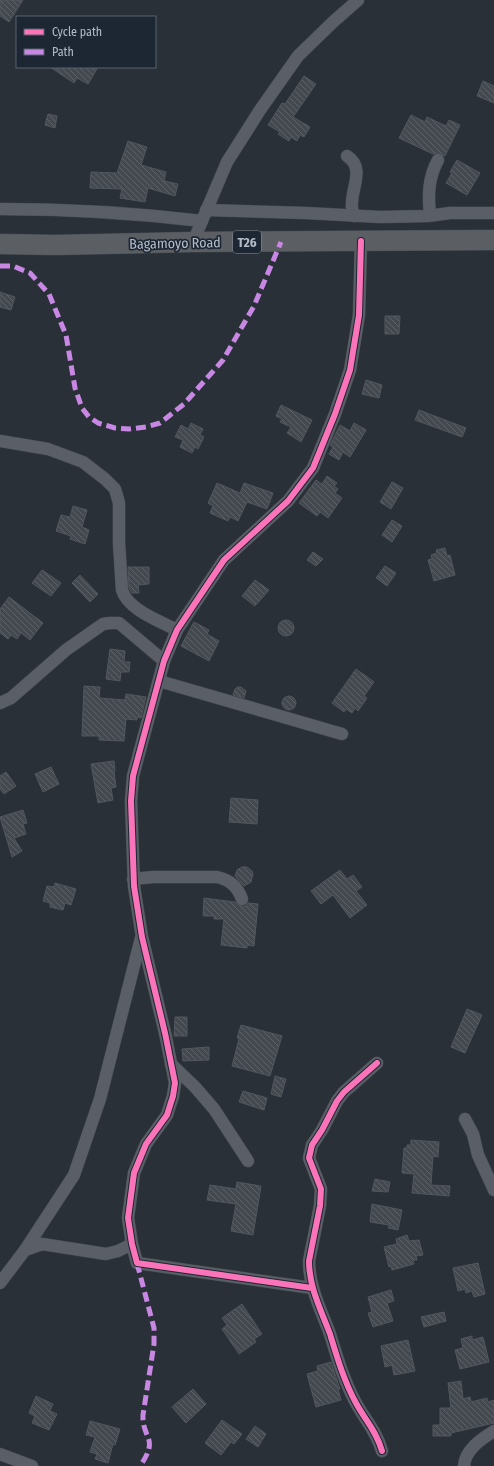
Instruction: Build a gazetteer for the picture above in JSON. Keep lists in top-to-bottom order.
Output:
{
  "streets": {
    "highway": ["T26", "Bagamoyo Road"]
  },
  "legend": ["Cycle path", "Path"]
}
